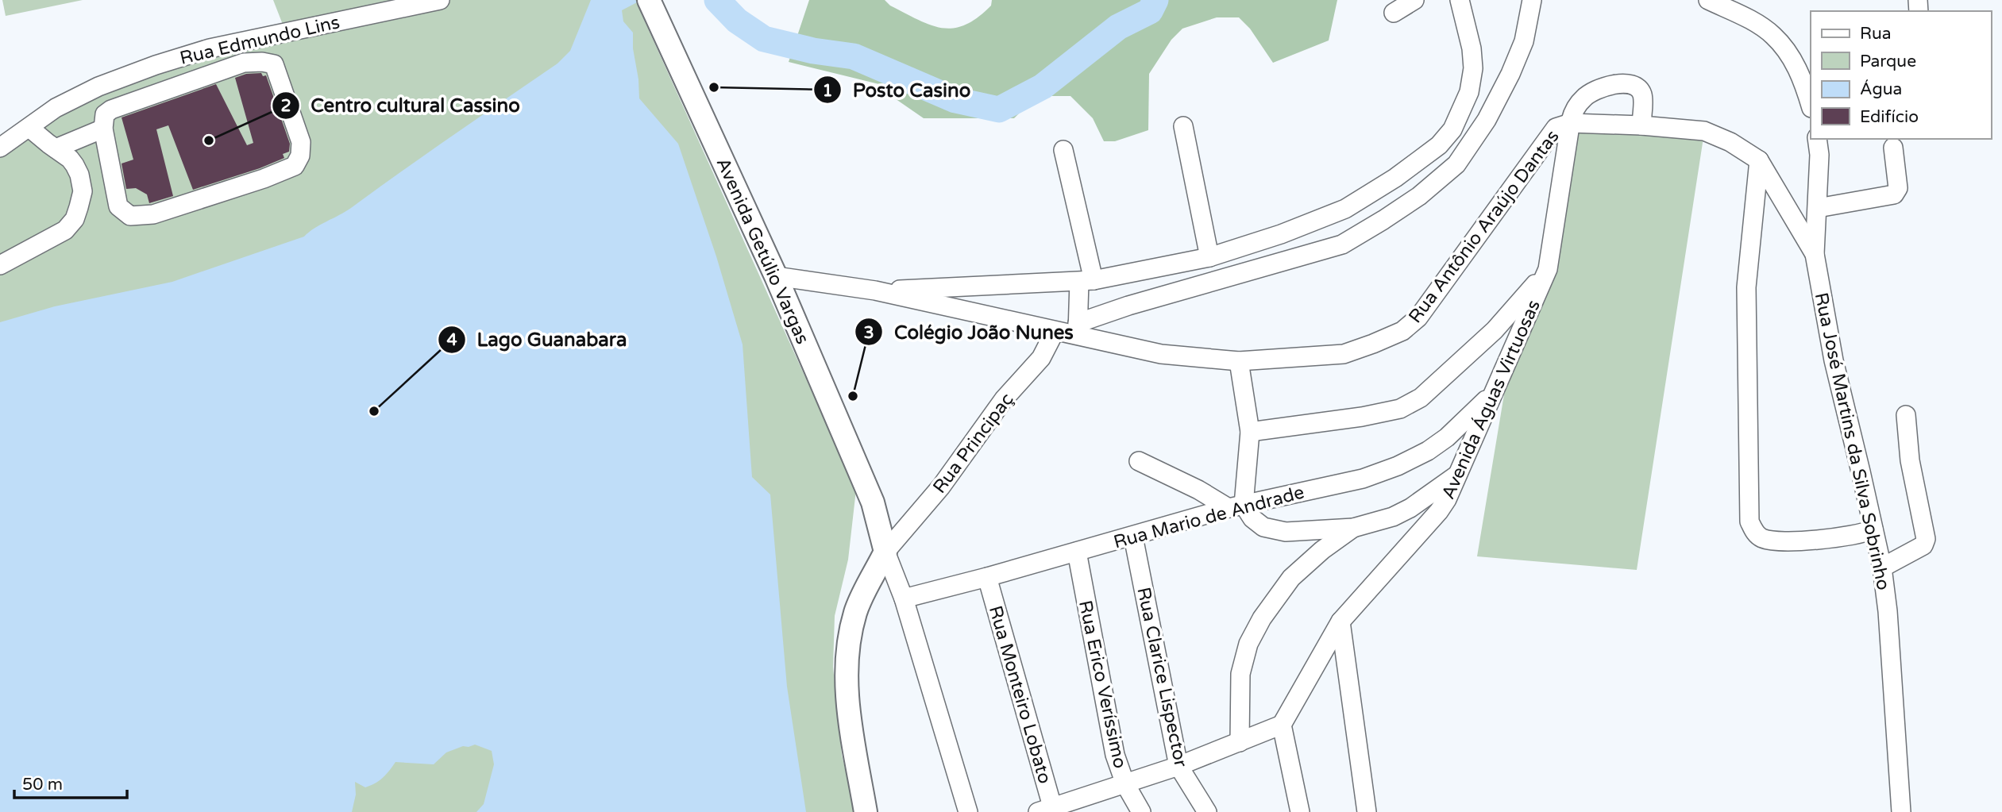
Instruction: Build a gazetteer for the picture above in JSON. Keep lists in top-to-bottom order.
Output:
{
  "streets": {
    "main road": ["Avenida Getúlio Vargas"],
    "street": [
      "Rua Edmundo Lins",
      "Rua Antônio Araújo Dantas",
      "Avenida Águas Virtuosas",
      "Rua José Martins da Silva Sobrinho",
      "Rua Principaç",
      "Rua Mario de Andrade",
      "Rua Clarice Lispector",
      "Rua Erico Veríssimo",
      "Rua Monteiro Lobato"
    ]
  },
  "crossings": [
    ["Rua Antônio Araújo Dantas", "Avenida Getúlio Vargas"],
    ["Rua Antônio Araújo Dantas", "Avenida Águas Virtuosas"],
    ["Rua Antônio Araújo Dantas", "Rua Principaç"],
    ["Avenida Getúlio Vargas", "Rua Principaç"],
    ["Avenida Águas Virtuosas", "Rua Mario de Andrade"],
    ["Rua Mario de Andrade", "Rua Clarice Lispector"],
    ["Rua Mario de Andrade", "Rua Erico Veríssimo"],
    ["Rua Mario de Andrade", "Rua Monteiro Lobato"]
  ],
  "places": [
    "Posto Casino",
    "Centro cultural Cassino",
    "Colégio João Nunes",
    "Lago Guanabara"
  ],
  "legend": [
    "Rua",
    "Parque",
    "Água",
    "Edifício"
  ],
  "scale_bar": "50 m"
}
